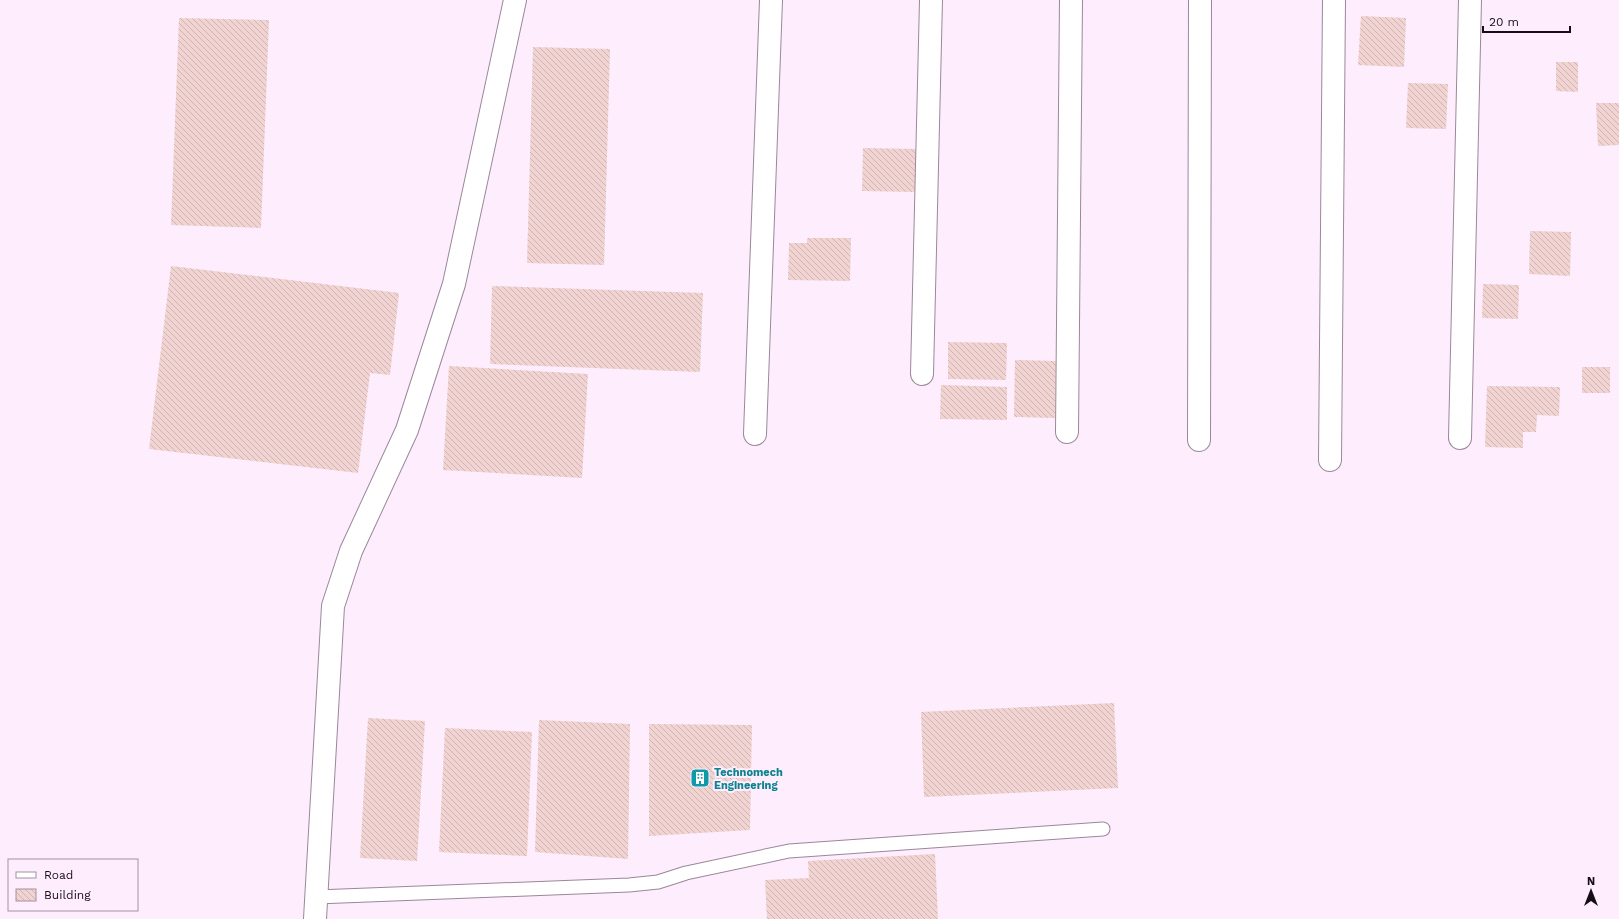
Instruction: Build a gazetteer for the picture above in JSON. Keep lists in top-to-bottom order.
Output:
{
  "places": {
    "building": ["Technomech Engineering"]
  },
  "legend": ["Road", "Building"],
  "scale_bar": "20 m",
  "north": "top"
}
